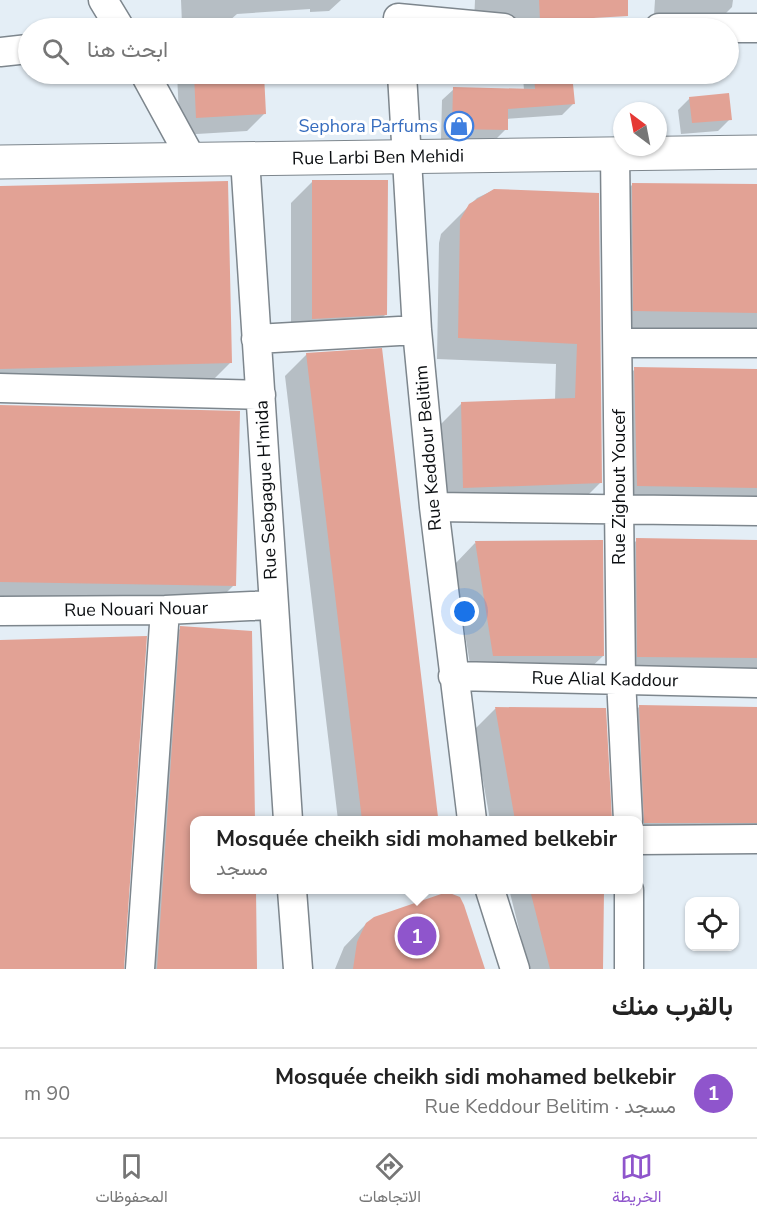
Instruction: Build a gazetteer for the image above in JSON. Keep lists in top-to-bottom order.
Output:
{
  "streets": {
    "street": [
      "Rue Larbi Ben Mehidi",
      "Rue Keddour Belitim",
      "Rue Zighout Youcef",
      "Rue Sebgague H'mida",
      "Rue Nouari Nouar",
      "Rue Alial Kaddour"
    ]
  },
  "crossings": [
    ["Rue Larbi Ben Mehidi", "Rue Keddour Belitim"],
    ["Rue Larbi Ben Mehidi", "Rue Sebgague H'mida"],
    ["Rue Keddour Belitim", "Rue Alial Kaddour"],
    ["Rue Zighout Youcef", "Rue Alial Kaddour"],
    ["Rue Sebgague H'mida", "Rue Nouari Nouar"]
  ],
  "places": {
    "shop": ["Sephora Parfums"]
  },
  "north": "top left",
  "page": {
    "search": "ابحث هنا",
    "popup": ["Mosquée cheikh sidi mohamed belkebir", "مسجد"],
    "pins": "1",
    "heading": "بالقرب منك",
    "list": [
      {
        "mark": "1",
        "name": "Mosquée cheikh sidi mohamed belkebir",
        "note": "مسجد · Rue Keddour Belitim",
        "value": "90 m"
      }
    ],
    "nav": ["الخريطة", "الاتجاهات", "المحفوظات"]
  }
}
